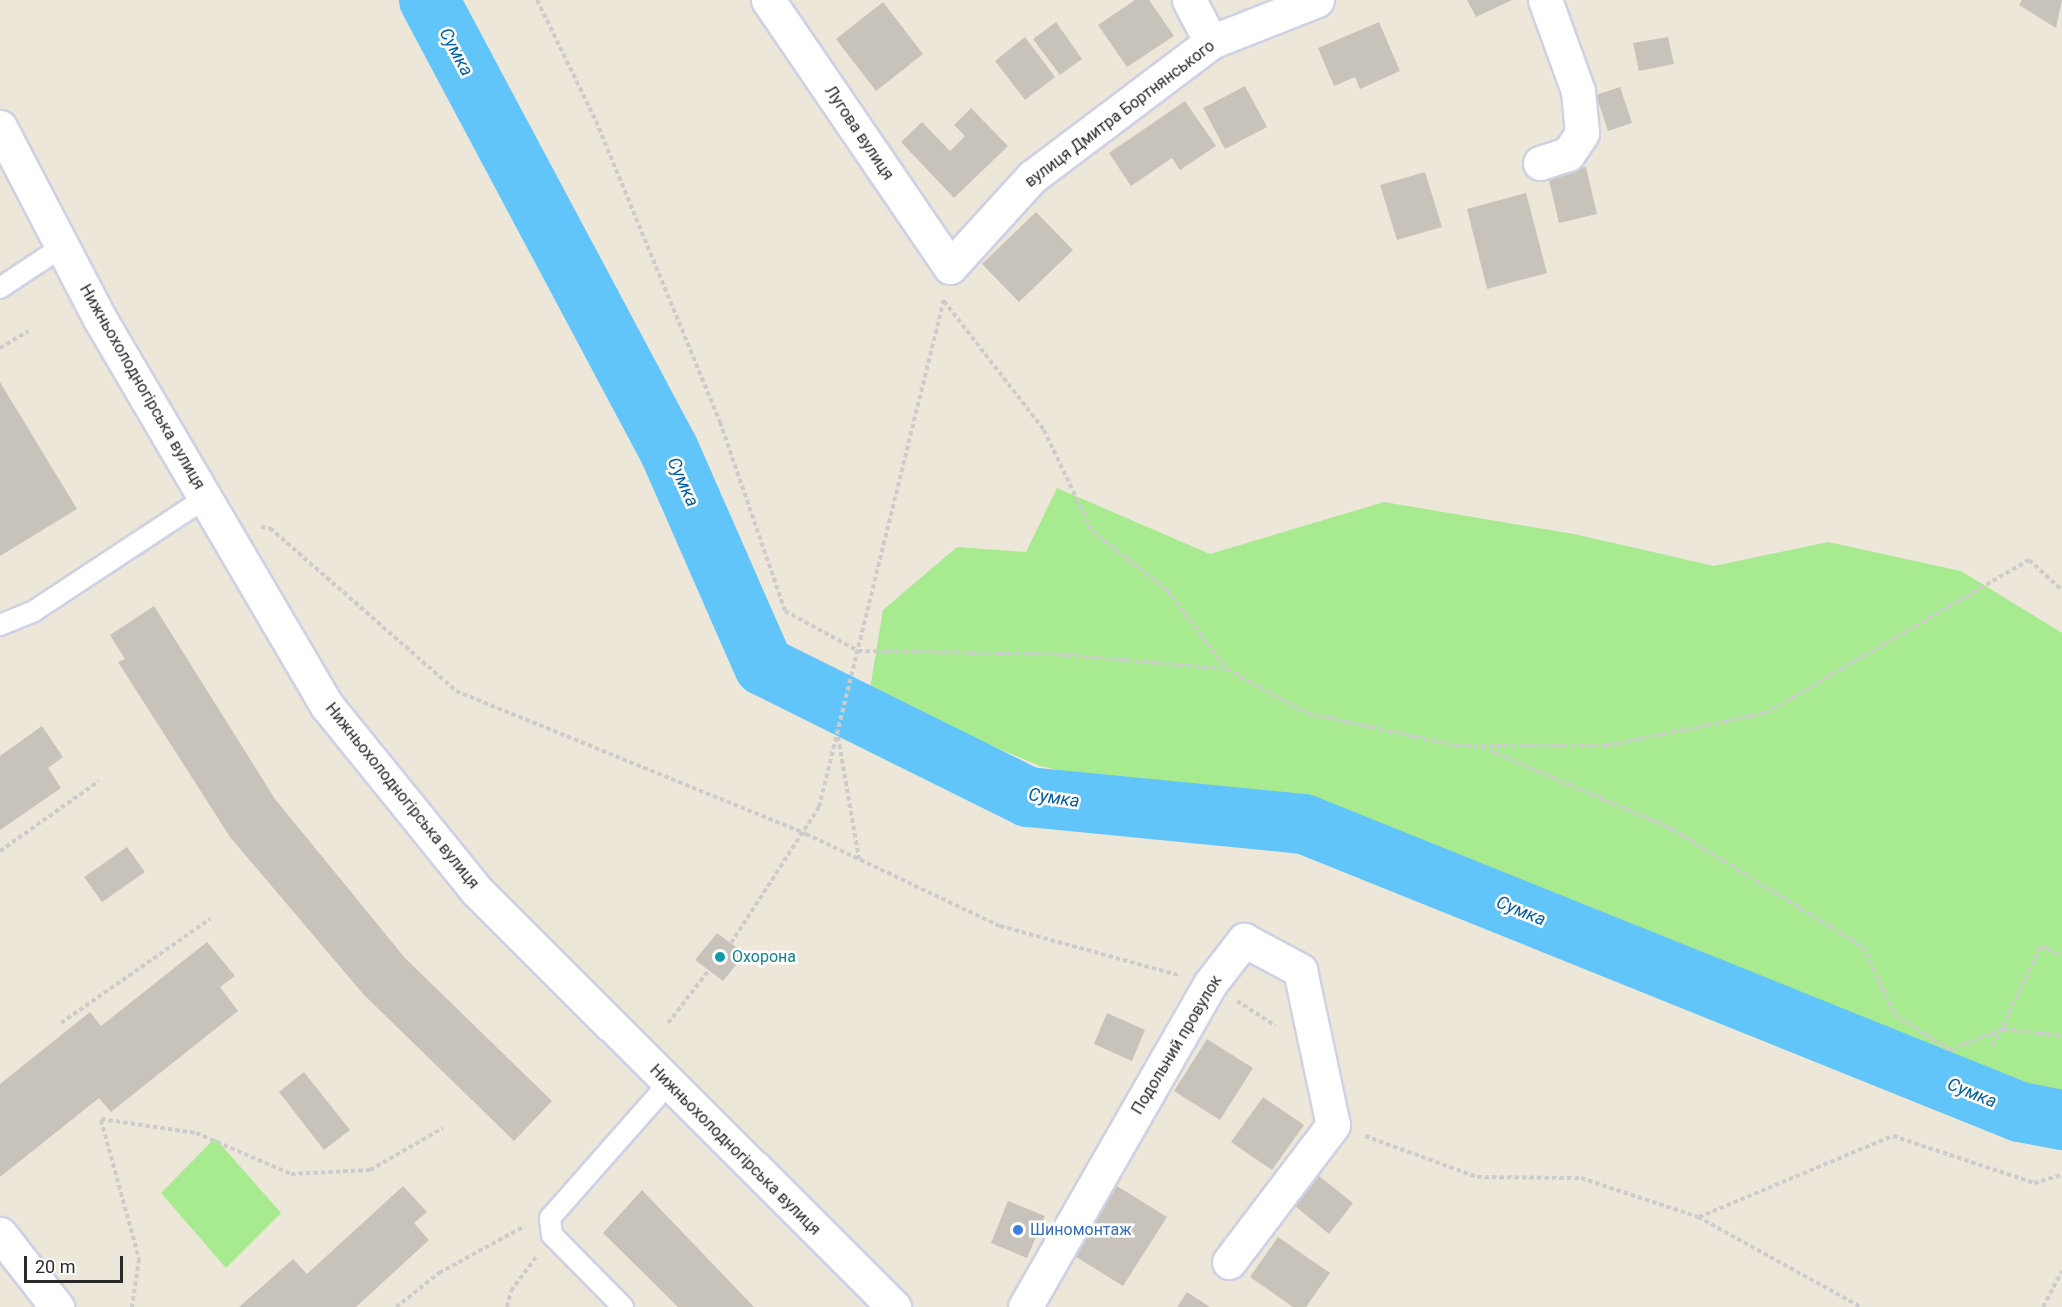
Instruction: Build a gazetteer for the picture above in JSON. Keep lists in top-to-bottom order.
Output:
{
  "streets": {
    "street": [
      "вулиця Дмитра Бортнянського",
      "Лугова вулиця",
      "Нижньохолодногірська вулиця",
      "Подольний провулок"
    ]
  },
  "crossings": [
    ["вулиця Дмитра Бортнянського", "Лугова вулиця"]
  ],
  "water": ["Сумка"],
  "places": ["Охорона", "Шиномонтаж"],
  "scale_bar": "20 m"
}
